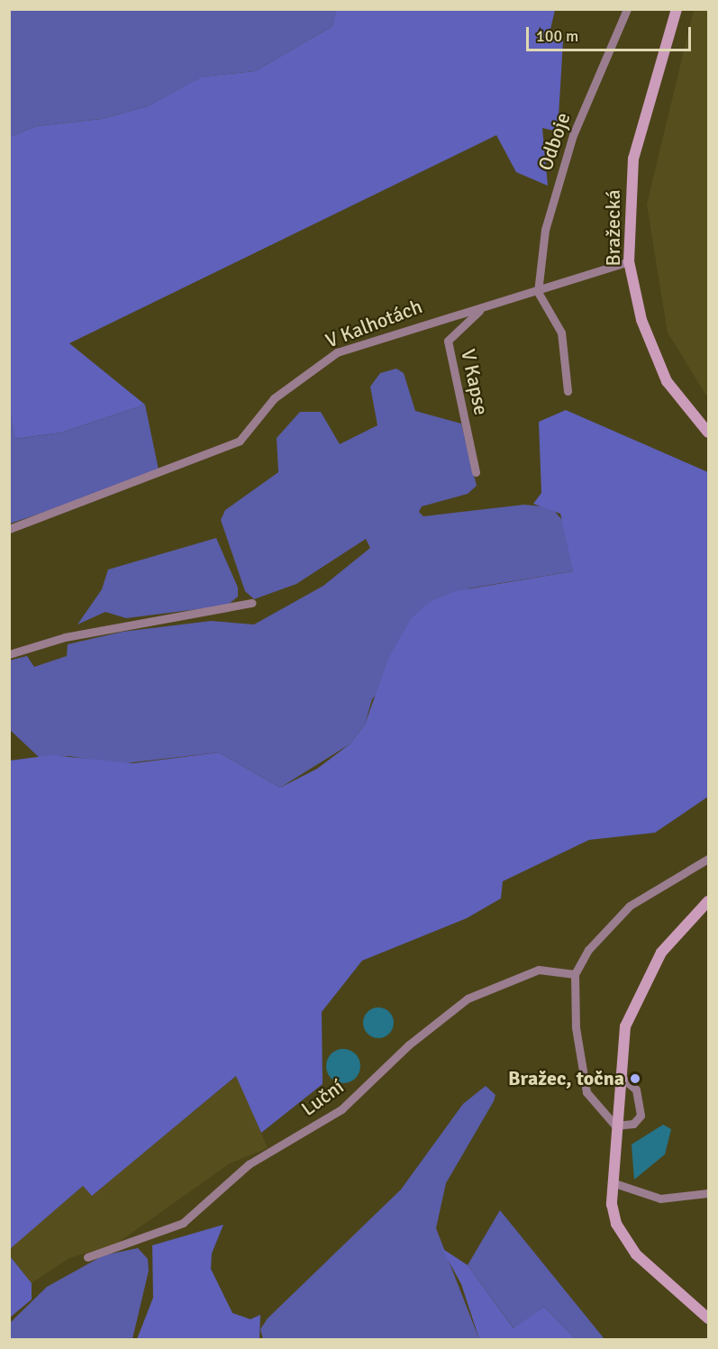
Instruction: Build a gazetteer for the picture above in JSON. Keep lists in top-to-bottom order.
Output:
{
  "streets": {
    "street": [
      "Odboje",
      "Bražecká",
      "V Kalhotách",
      "V Kapse",
      "Luční"
    ]
  },
  "crossings": [
    ["Odboje", "V Kalhotách"],
    ["Bražecká", "V Kalhotách"],
    ["V Kalhotách", "V Kapse"]
  ],
  "places": ["Bražec, točna"],
  "scale_bar": "100 m"
}
